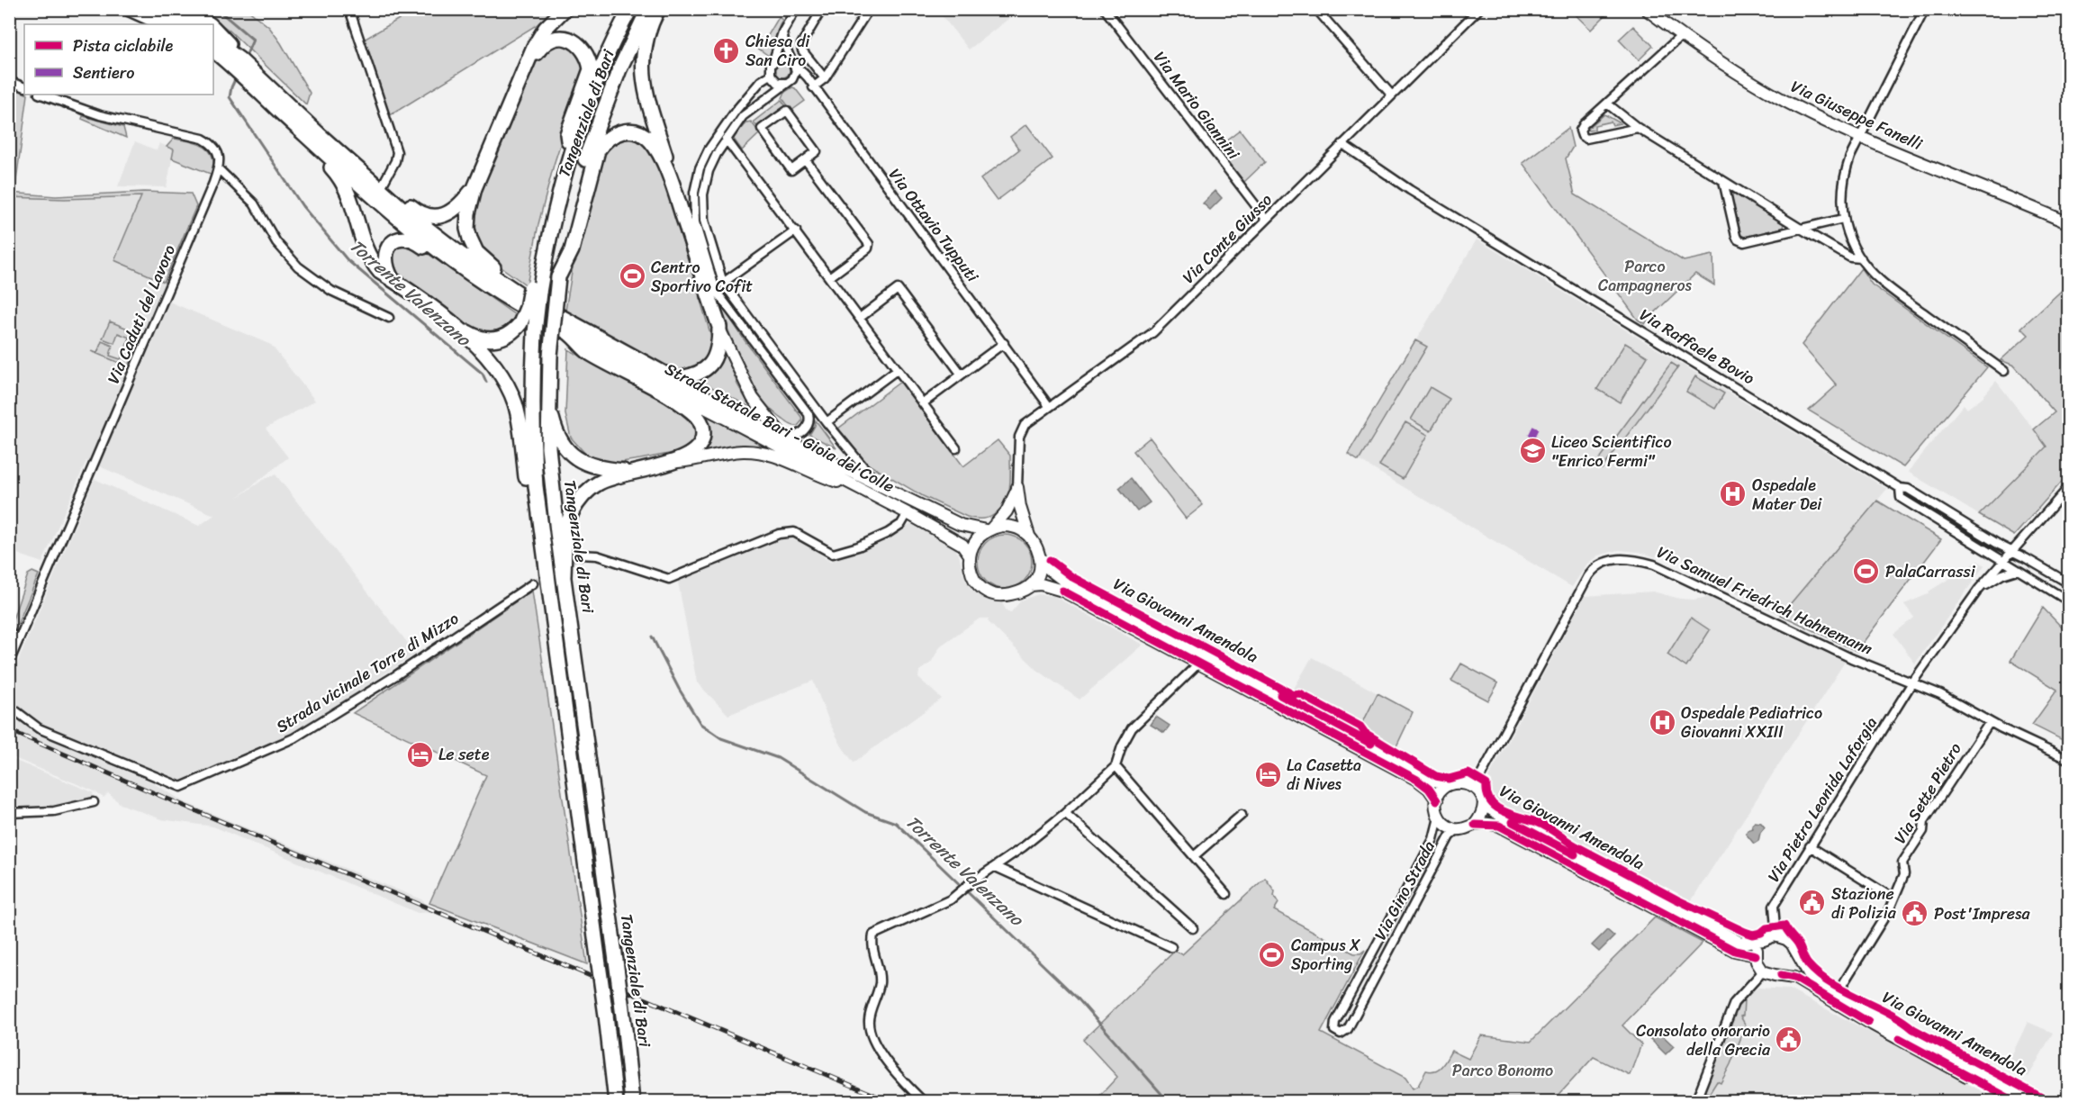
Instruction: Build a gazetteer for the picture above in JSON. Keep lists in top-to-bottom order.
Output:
{
  "streets": {
    "highway": ["Tangenziale di Bari"],
    "main road": ["Via Giuseppe Fanelli", "Strada Statale Bari - Gioia del Colle", "Via Giovanni Amendola"],
    "street": [
      "Via Mario Giannini",
      "Via Ottavio Tupputi",
      "Via Conte Giusso",
      "Via Caduti del Lavoro",
      "Via Raffaele Bovio",
      "Via Samuel Friedrich Hahnemann",
      "Strada vicinale Torre di Mizzo",
      "Via Sette Pietro",
      "Via Pietro Leonida Laforgia",
      "Via Gino Strada"
    ]
  },
  "crossings": [
    ["Via Mario Giannini", "Via Conte Giusso"],
    ["Via Ottavio Tupputi", "Via Conte Giusso"],
    ["Via Conte Giusso", "Via Raffaele Bovio"],
    ["Via Conte Giusso", "Via Giovanni Amendola"],
    ["Via Raffaele Bovio", "Via Pietro Leonida Laforgia"],
    ["Strada Statale Bari - Gioia del Colle", "Via Giovanni Amendola"],
    ["Via Samuel Friedrich Hahnemann", "Via Giovanni Amendola"],
    ["Via Samuel Friedrich Hahnemann", "Via Sette Pietro"],
    ["Via Samuel Friedrich Hahnemann", "Via Pietro Leonida Laforgia"],
    ["Via Samuel Friedrich Hahnemann", "Via Gino Strada"],
    ["Via Giovanni Amendola", "Via Sette Pietro"],
    ["Via Giovanni Amendola", "Via Pietro Leonida Laforgia"],
    ["Via Giovanni Amendola", "Via Gino Strada"]
  ],
  "water": ["Torrente Valenzano"],
  "parks": ["Parco Campagneros", "Parco Bonomo"],
  "places": {
    "church": ["Chiesa di San Ciro"],
    "sports": ["Centro Sportivo Cofit", "PalaCarrassi", "Campus X Sporting"],
    "school or university": ["Liceo Scientifico \"Enrico Fermi\""],
    "hospital": ["Ospedale Mater Dei", "Ospedale Pediatrico Giovanni XXIII"],
    "hotel": ["Le sete", "La Casetta di Nives"],
    "public building": ["Stazione di Polizia", "Post'Impresa", "Consolato onorario della Grecia"]
  },
  "legend": ["Pista ciclabile", "Sentiero"]
}
